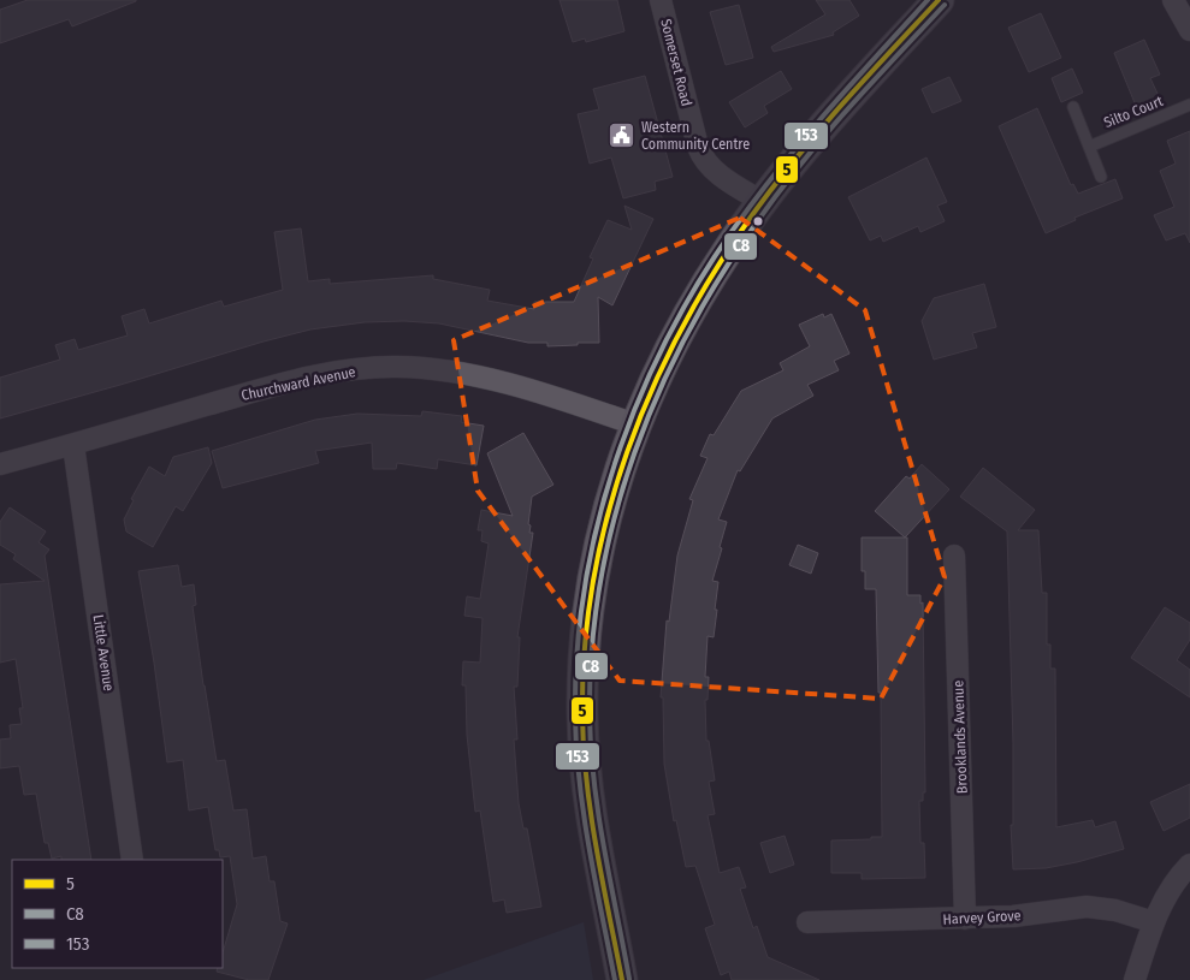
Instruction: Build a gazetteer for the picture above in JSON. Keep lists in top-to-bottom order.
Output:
{
  "streets": {
    "street": [
      "Somerset Road",
      "Churchward Avenue",
      "Little Avenue",
      "Brooklands Avenue",
      "Harvey Grove"
    ],
    "lane": ["Silto Court"]
  },
  "crossings": [
    ["Churchward Avenue", "Little Avenue"],
    ["Brooklands Avenue", "Harvey Grove"]
  ],
  "places": {
    "public building": ["Western Community Centre"]
  },
  "lines": ["transit line 5", "transit line 153", "transit line C8"],
  "legend": ["5", "C8", "153"]
}
